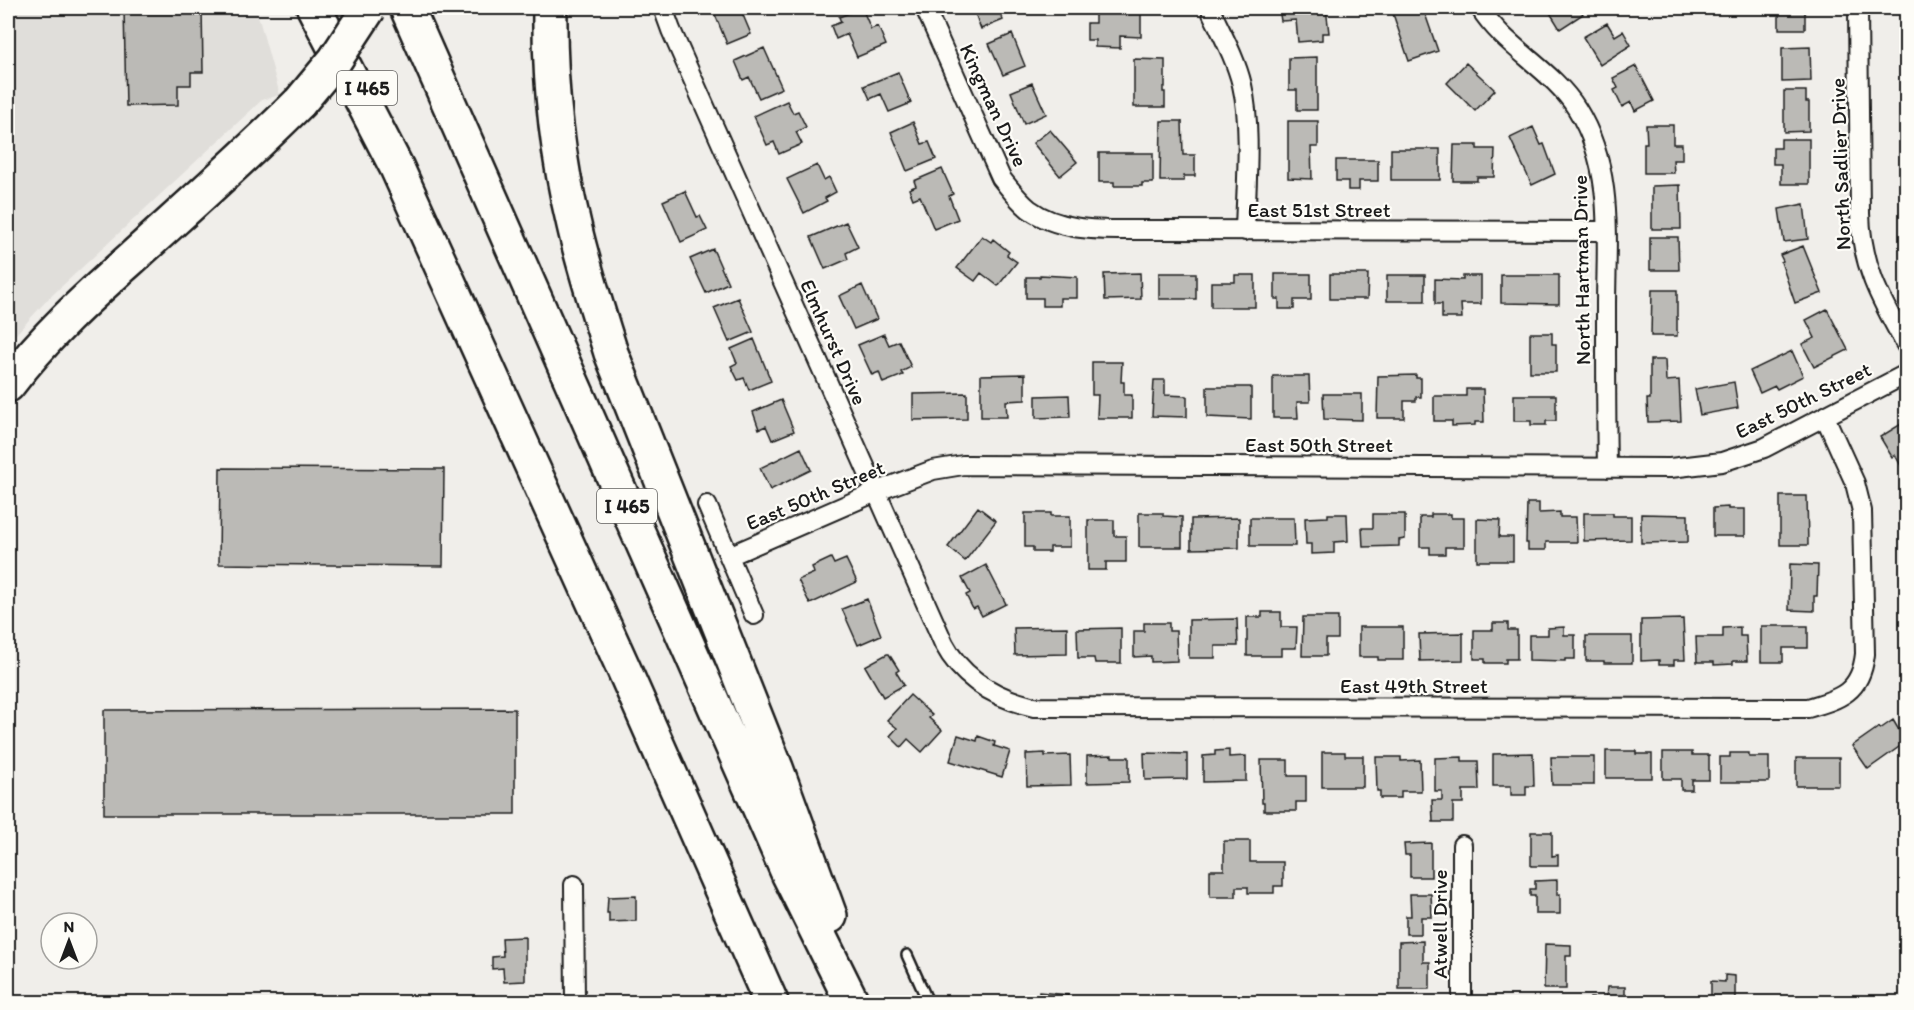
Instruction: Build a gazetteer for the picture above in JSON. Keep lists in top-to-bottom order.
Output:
{
  "streets": {
    "highway": ["I 465"],
    "street": [
      "Kingman Drive",
      "North Sadlier Drive",
      "East 51st Street",
      "North Hartman Drive",
      "Elmhurst Drive",
      "East 50th Street",
      "East 49th Street",
      "Atwell Drive"
    ]
  },
  "crossings": [
    ["Kingman Drive", "East 51st Street"],
    ["East 51st Street", "North Hartman Drive"],
    ["North Hartman Drive", "East 50th Street"],
    ["Elmhurst Drive", "East 50th Street"],
    ["Elmhurst Drive", "East 49th Street"],
    ["East 50th Street", "East 49th Street"]
  ],
  "north": "top"
}
